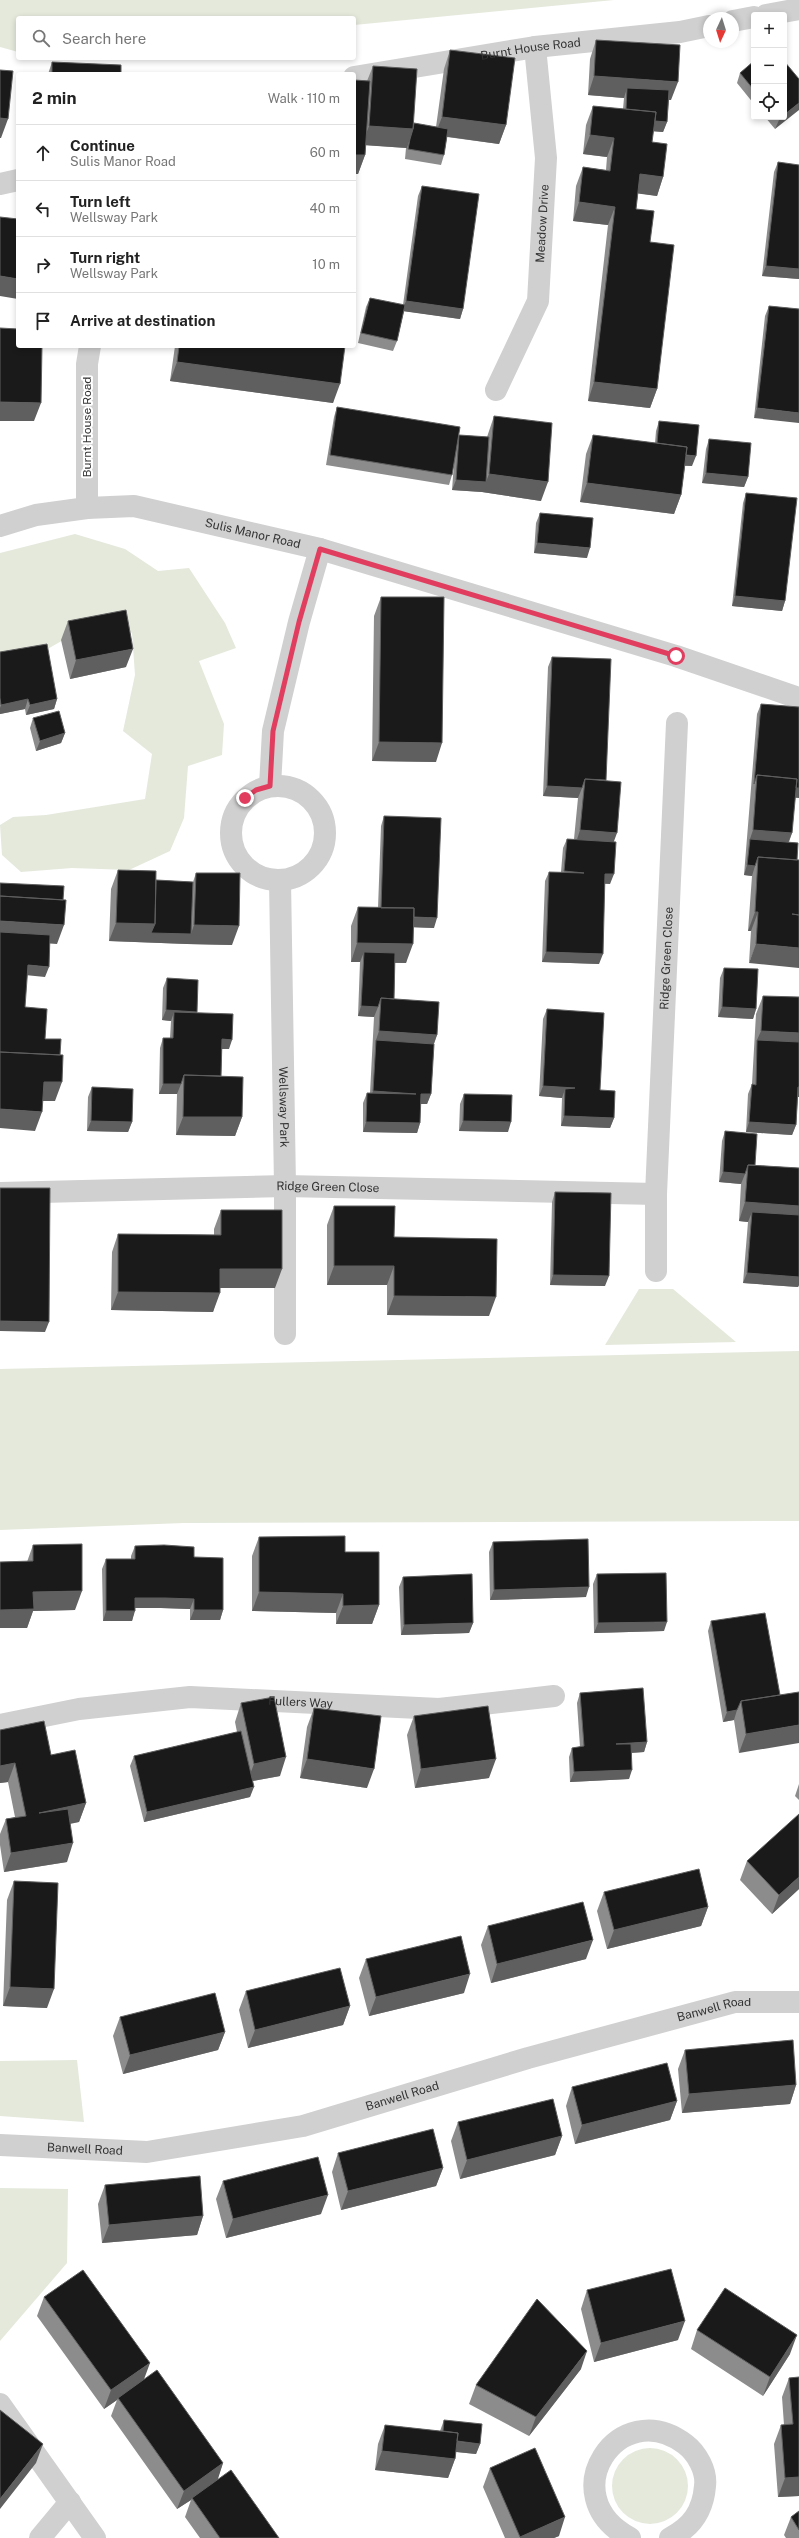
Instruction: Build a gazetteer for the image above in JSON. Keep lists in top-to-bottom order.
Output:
{
  "streets": {
    "street": [
      "Burnt House Road",
      "Meadow Drive",
      "Sulis Manor Road",
      "Ridge Green Close",
      "Wellsway Park",
      "Fullers Way",
      "Banwell Road"
    ]
  },
  "crossings": [
    ["Burnt House Road", "Meadow Drive"],
    ["Burnt House Road", "Sulis Manor Road"],
    ["Ridge Green Close", "Wellsway Park"]
  ],
  "north": "bottom",
  "page": {
    "map_buttons": ["+", "−"],
    "search": "Search here",
    "heading": ["2 min", "Walk · 110 m"],
    "list": [
      ["Continue", "Sulis Manor Road", "60 m"],
      ["Turn left", "Wellsway Park", "40 m"],
      ["Turn right", "Wellsway Park", "10 m"],
      "Arrive at destination"
    ]
  }
}
